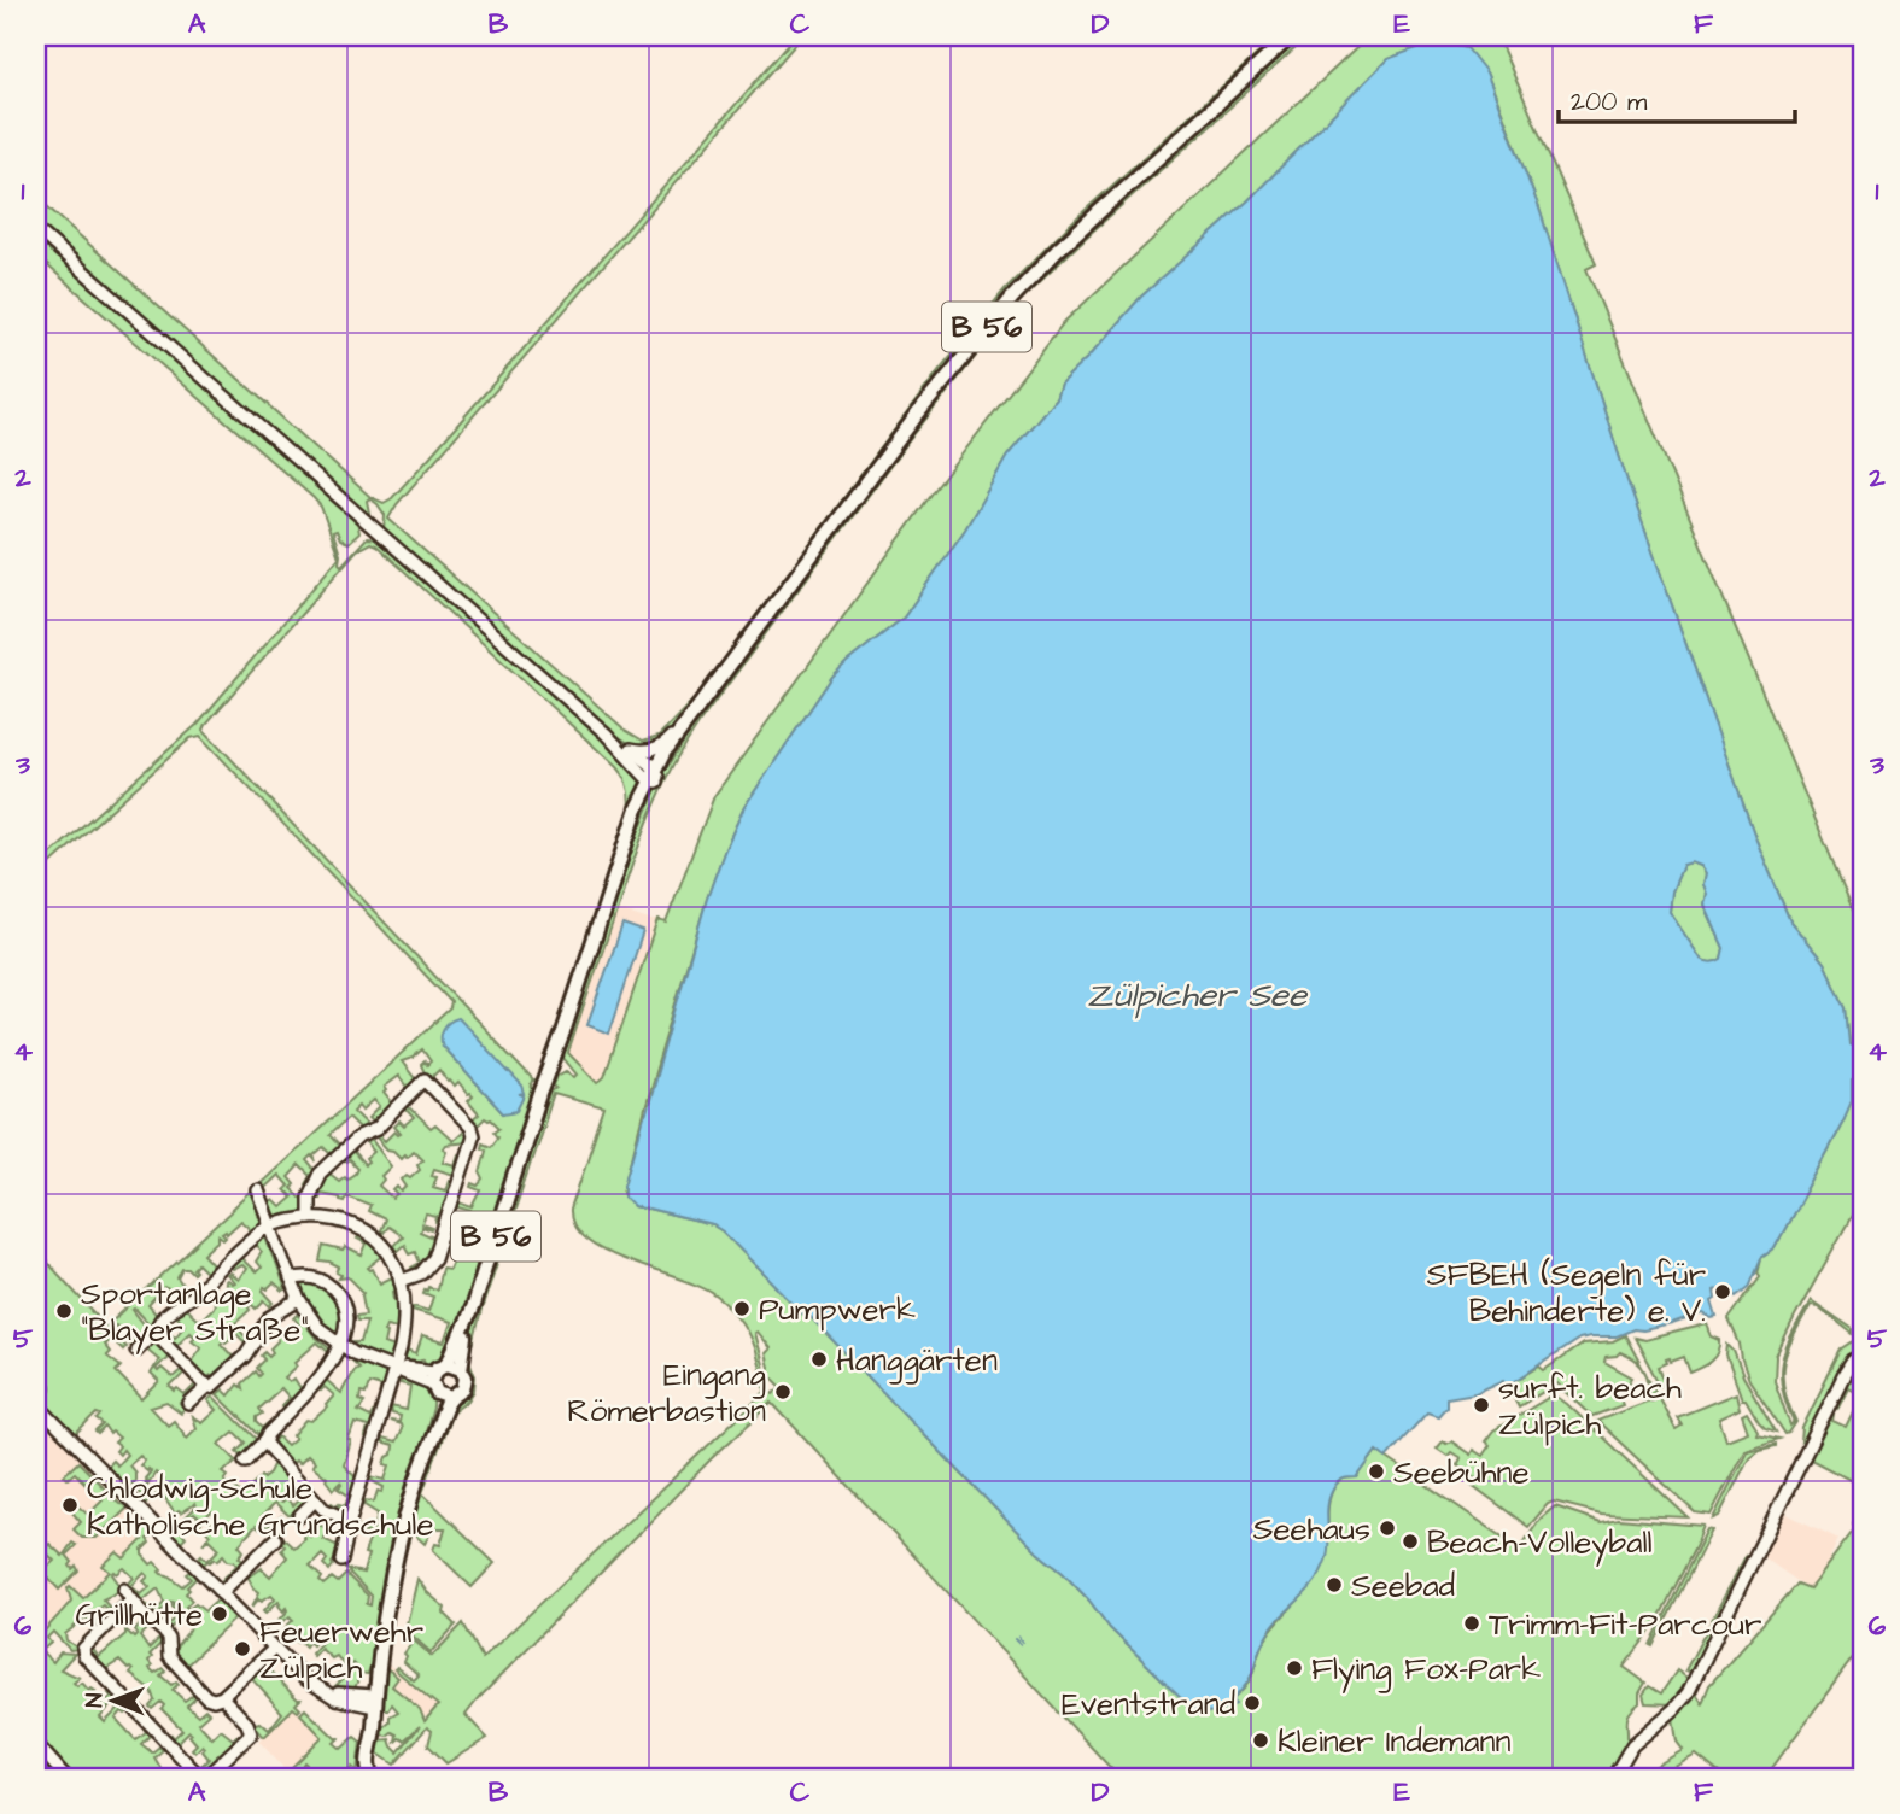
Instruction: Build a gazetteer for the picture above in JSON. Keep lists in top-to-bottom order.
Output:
{
  "streets": {
    "main road": ["B 56"]
  },
  "water": ["Zülpicher See"],
  "places": [
    "SFBEH (Segeln für Behinderte) e. V.",
    "Pumpwerk",
    "Sportanlage \"Blayer Straße\"",
    "Hanggärten",
    "Eingang Römerbastion",
    "surft. beach Zülpich",
    "Seebühne",
    "Chlodwig-Schule Katholische Grundschule",
    "Seehaus",
    "Beach-Volleyball",
    "Seebad",
    "Grillhütte",
    "Trimm-Fit-Parcour",
    "Feuerwehr Zülpich",
    "Flying Fox-Park",
    "Eventstrand",
    "Kleiner Indemann"
  ],
  "scale_bar": "200 m",
  "north": "left",
  "grid": {
    "columns": [
      "A",
      "B",
      "C",
      "D",
      "E",
      "F"
    ],
    "rows": [
      "1",
      "2",
      "3",
      "4",
      "5",
      "6"
    ]
  }
}
